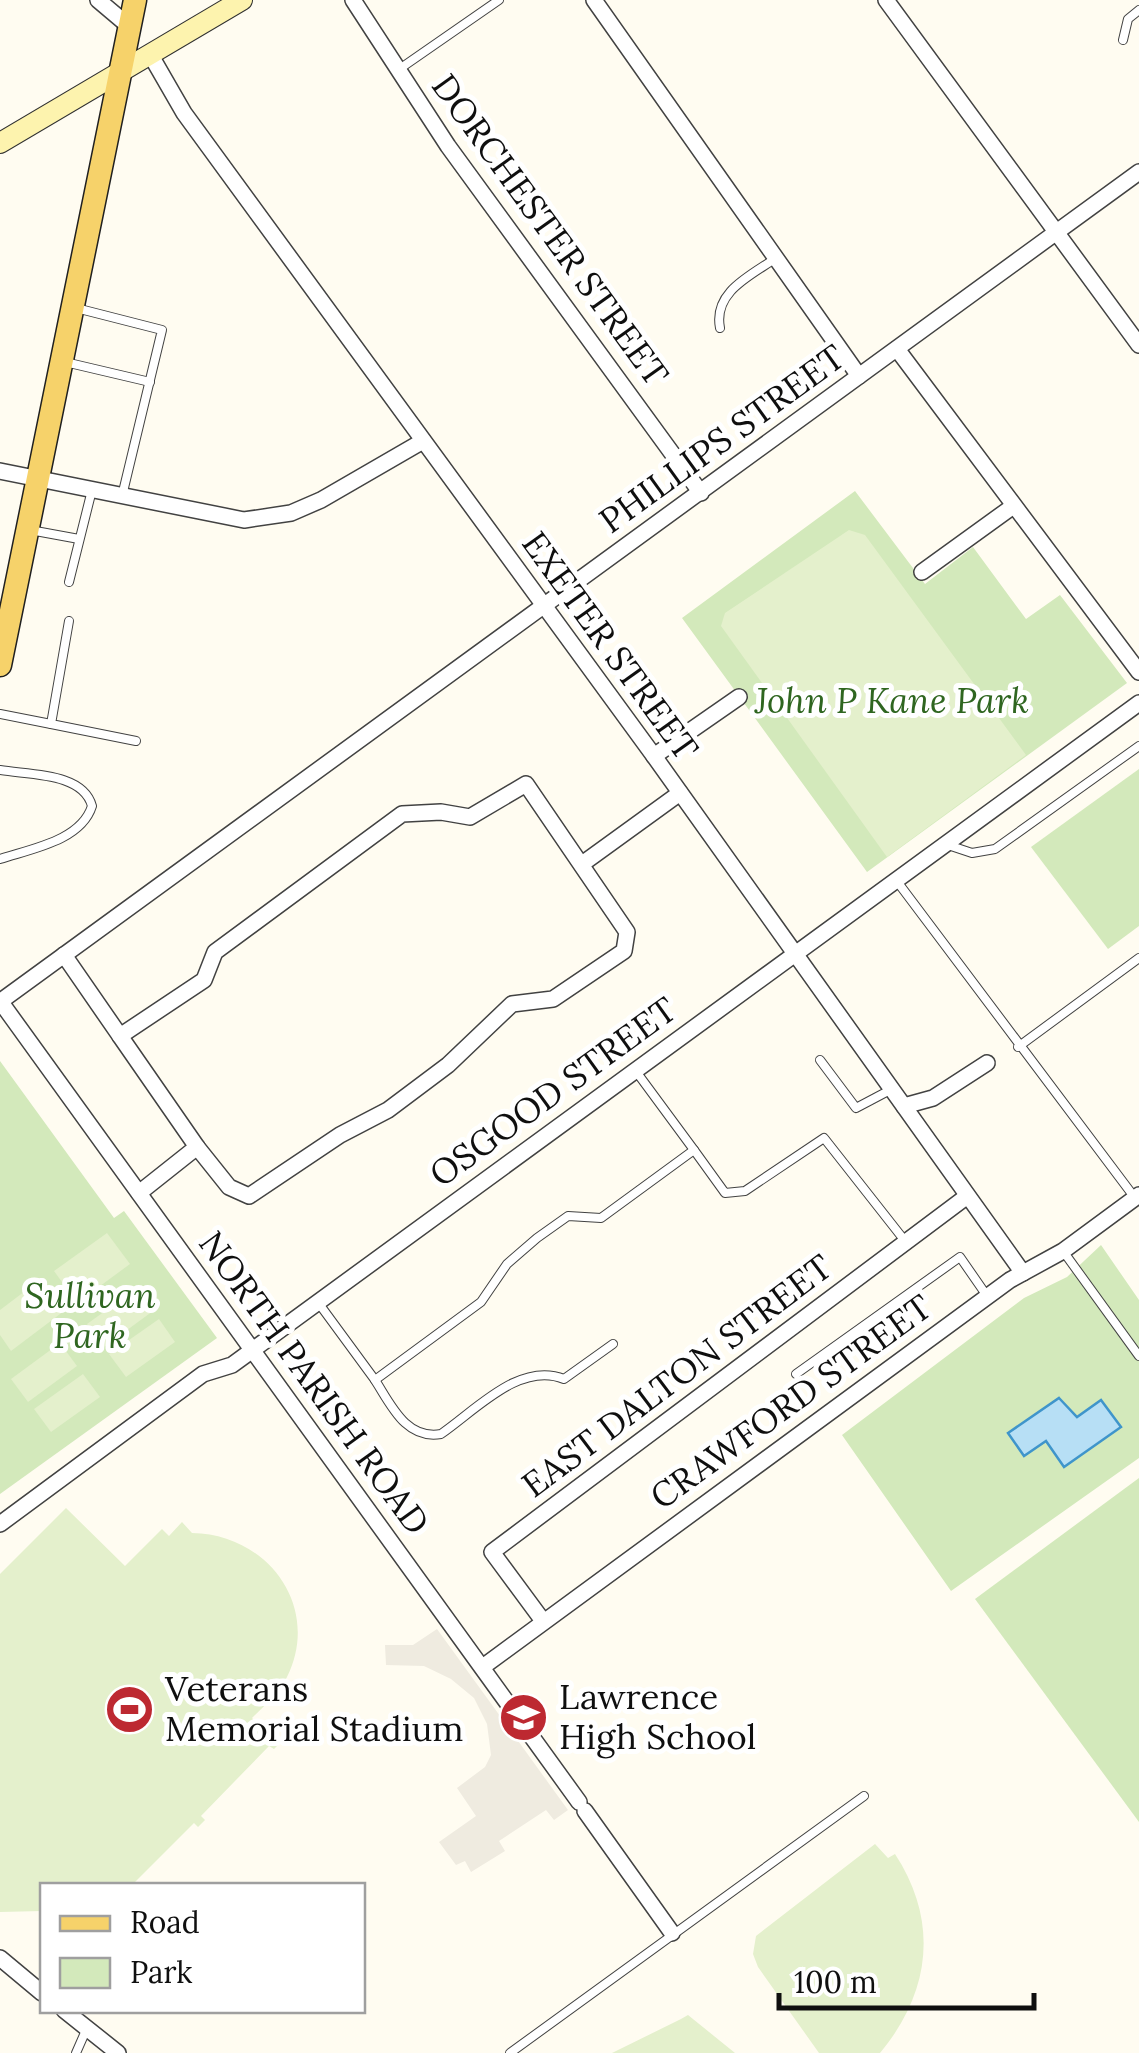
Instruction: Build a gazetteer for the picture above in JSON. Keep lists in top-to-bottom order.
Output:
{
  "streets": {
    "street": [
      "DORCHESTER STREET",
      "PHILLIPS STREET",
      "EXETER STREET",
      "OSGOOD STREET",
      "EAST DALTON STREET",
      "NORTH PARISH ROAD",
      "CRAWFORD STREET"
    ]
  },
  "crossings": [
    ["DORCHESTER STREET", "PHILLIPS STREET"],
    ["PHILLIPS STREET", "EXETER STREET"],
    ["PHILLIPS STREET", "NORTH PARISH ROAD"],
    ["EXETER STREET", "OSGOOD STREET"],
    ["EXETER STREET", "EAST DALTON STREET"],
    ["EXETER STREET", "CRAWFORD STREET"],
    ["OSGOOD STREET", "NORTH PARISH ROAD"],
    ["EAST DALTON STREET", "CRAWFORD STREET"],
    ["NORTH PARISH ROAD", "CRAWFORD STREET"]
  ],
  "parks": ["John P Kane Park", "Sullivan Park"],
  "places": {
    "sports": ["Veterans Memorial Stadium"],
    "school or university": ["Lawrence High School"]
  },
  "legend": ["Road", "Park"],
  "scale_bar": "100 m"
}
